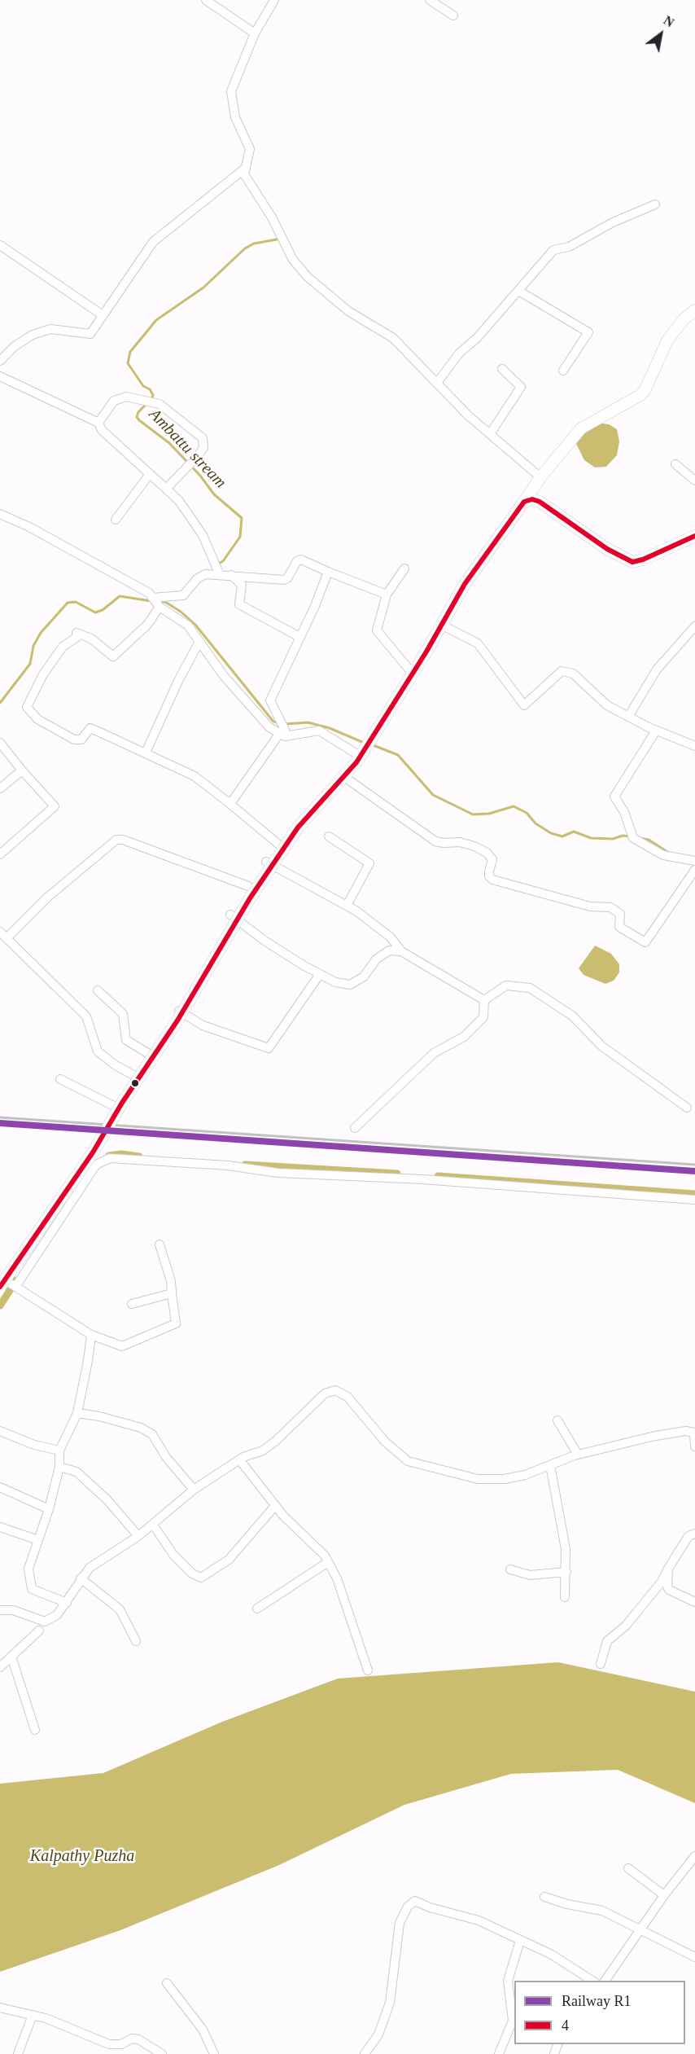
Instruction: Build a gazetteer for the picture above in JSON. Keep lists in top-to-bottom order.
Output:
{
  "water": ["Ambattu stream", "Kalpathy Puzha"],
  "lines": ["transit line 4", "rail line R1"],
  "legend": ["Railway R1", "4"],
  "north": "top right"
}
